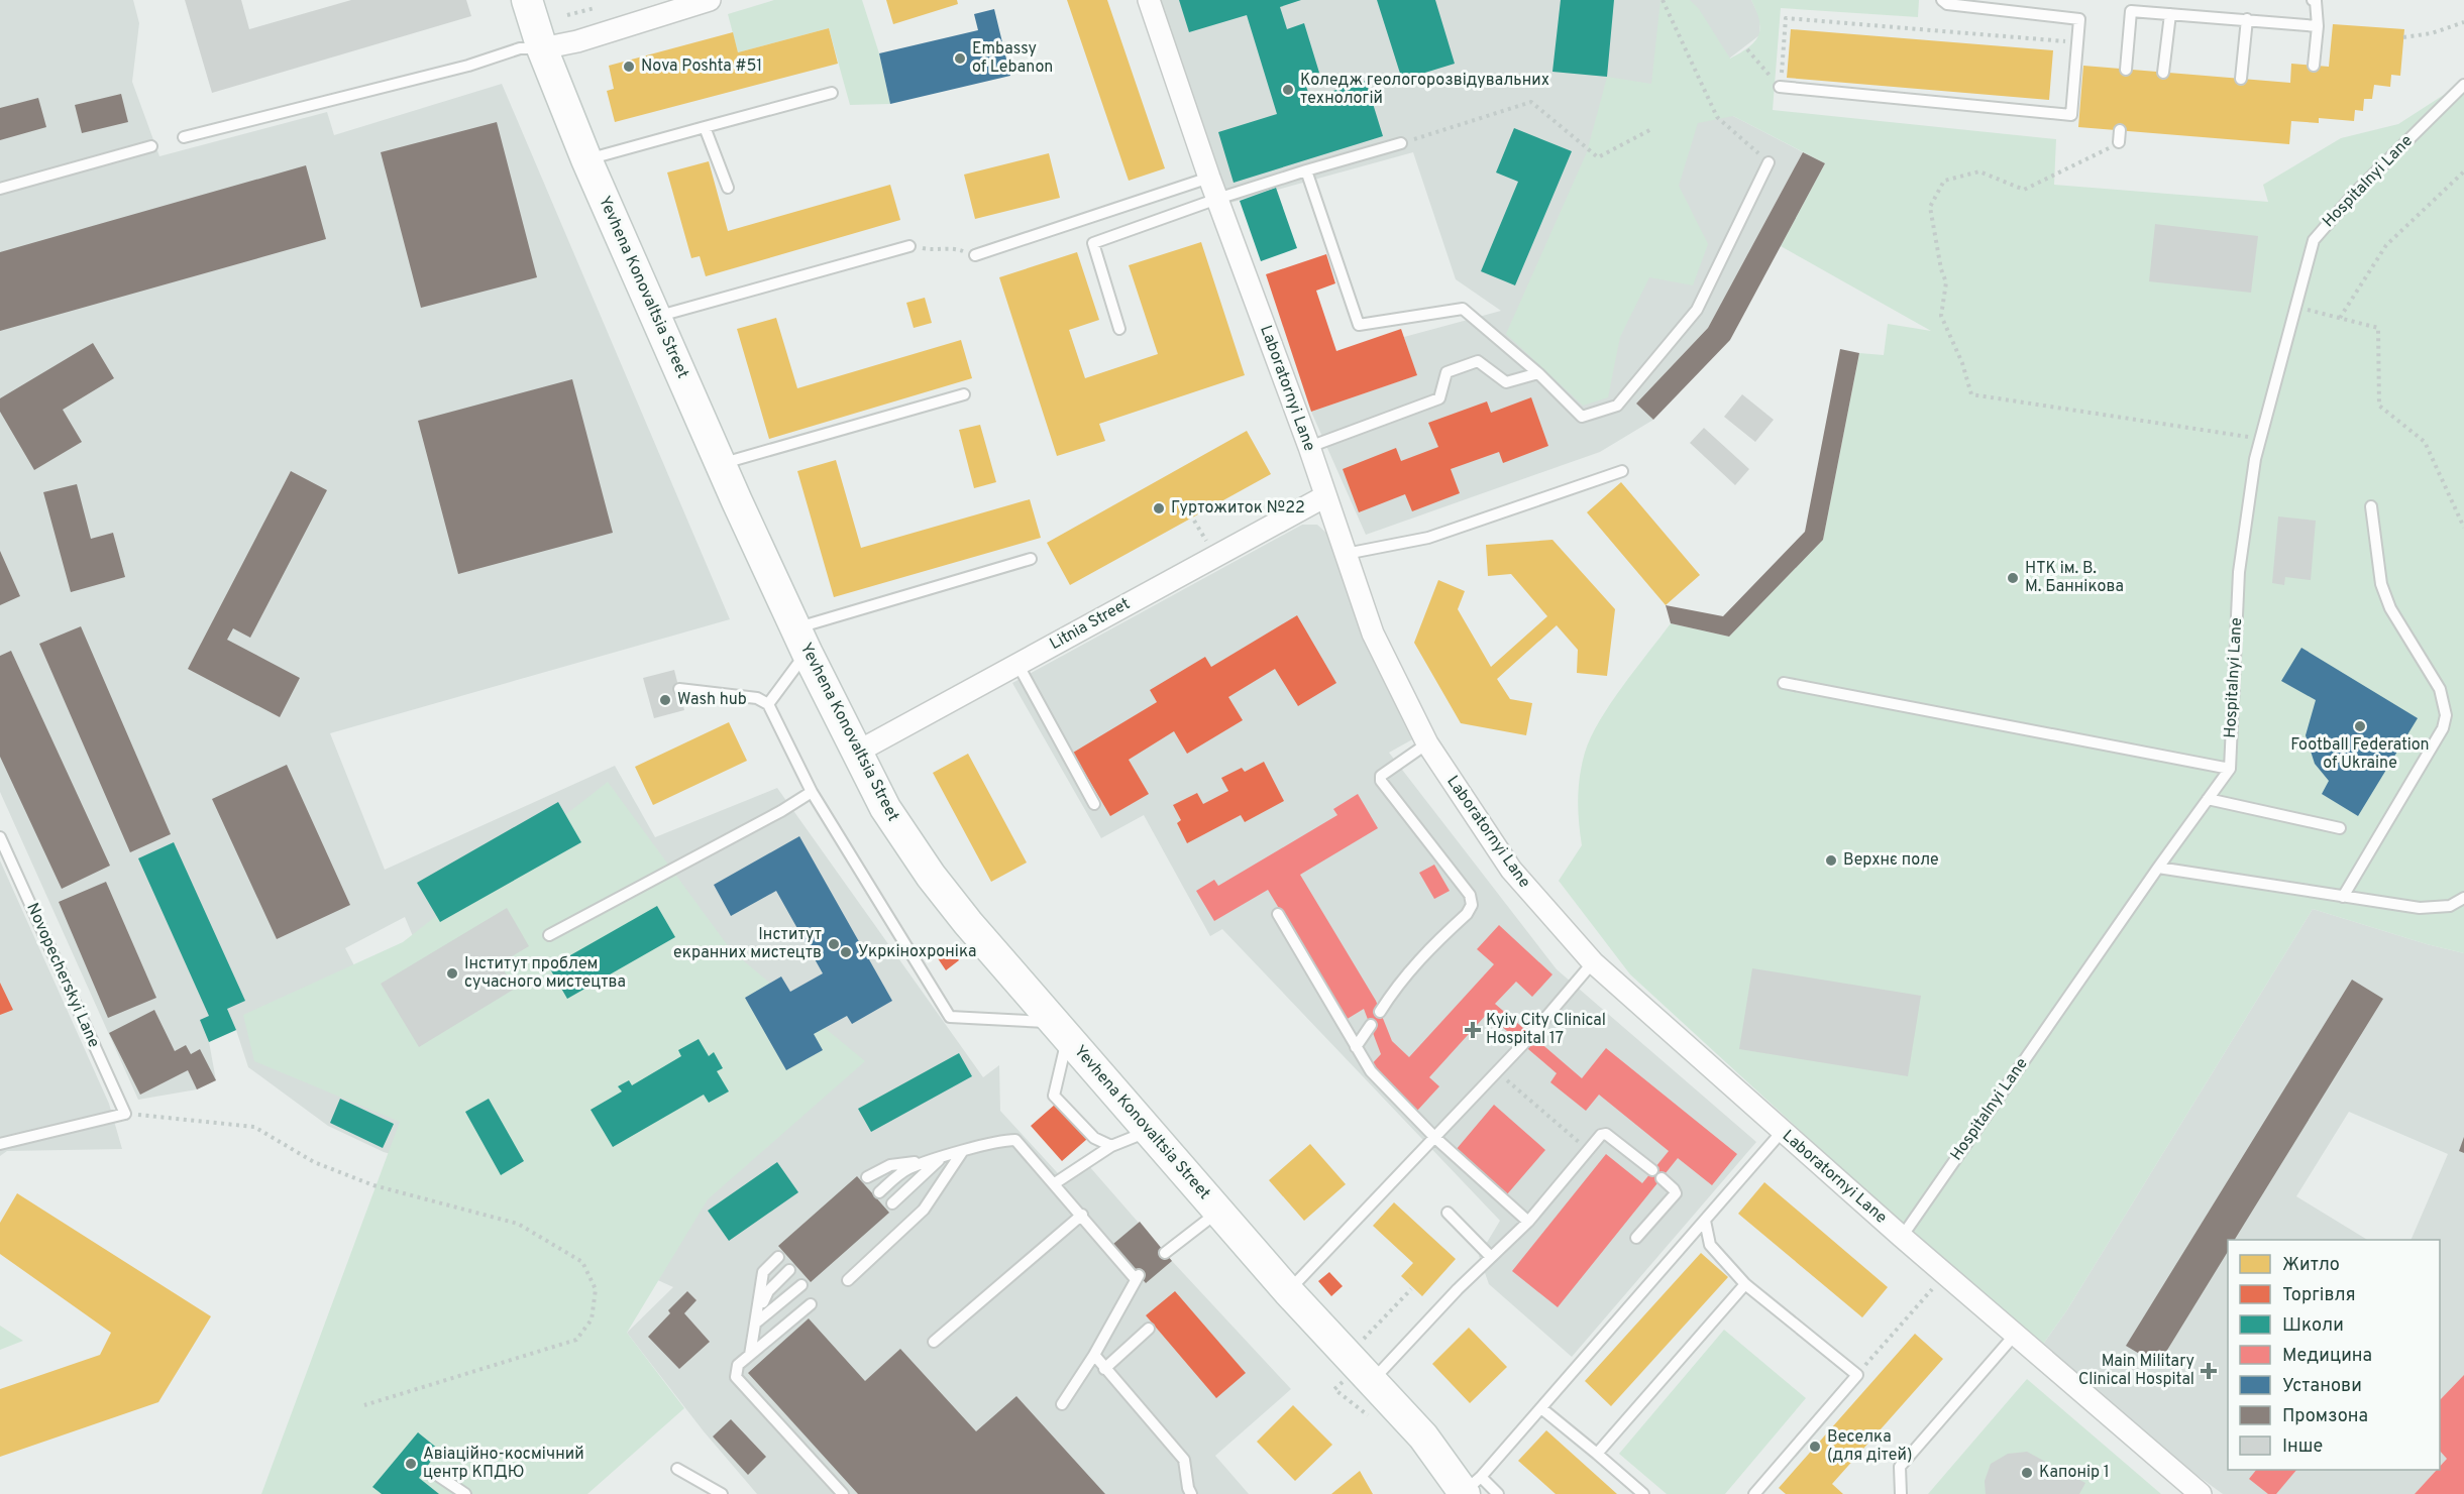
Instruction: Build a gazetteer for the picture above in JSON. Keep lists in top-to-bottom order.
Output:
{
  "streets": {
    "main road": ["Yevhena Konovaltsia Street"],
    "street": ["Laboratornyi Lane", "Litnia Street"],
    "lane": ["Hospitalnyi Lane", "Novopecherskyi Lane"]
  },
  "crossings": [
    ["Hospitalnyi Lane", "Laboratornyi Lane"],
    ["Yevhena Konovaltsia Street", "Litnia Street"],
    ["Laboratornyi Lane", "Litnia Street"]
  ],
  "places": {
    "other": [
      "Embassy of Lebanon",
      "Nova Poshta #51",
      "Коледж геологорозвідувальних технологій",
      "Гуртожиток №22",
      "НТК ім. В. М. Баннікова",
      "Wash hub",
      "Football Federation of Ukraine",
      "Верхнє поле",
      "Інститут екранних мистецтв",
      "Укркінохроніка",
      "Інститут проблем сучасного мистецтва",
      "Веселка (для дітей)",
      "Авіаційно-космічний центр КПДЮ",
      "Капонір 1"
    ],
    "health": ["Kyiv City Clinical Hospital 17", "Main Military Clinical Hospital"]
  },
  "legend": [
    "Житло",
    "Торгівля",
    "Школи",
    "Медицина",
    "Установи",
    "Промзона",
    "Інше"
  ]
}
